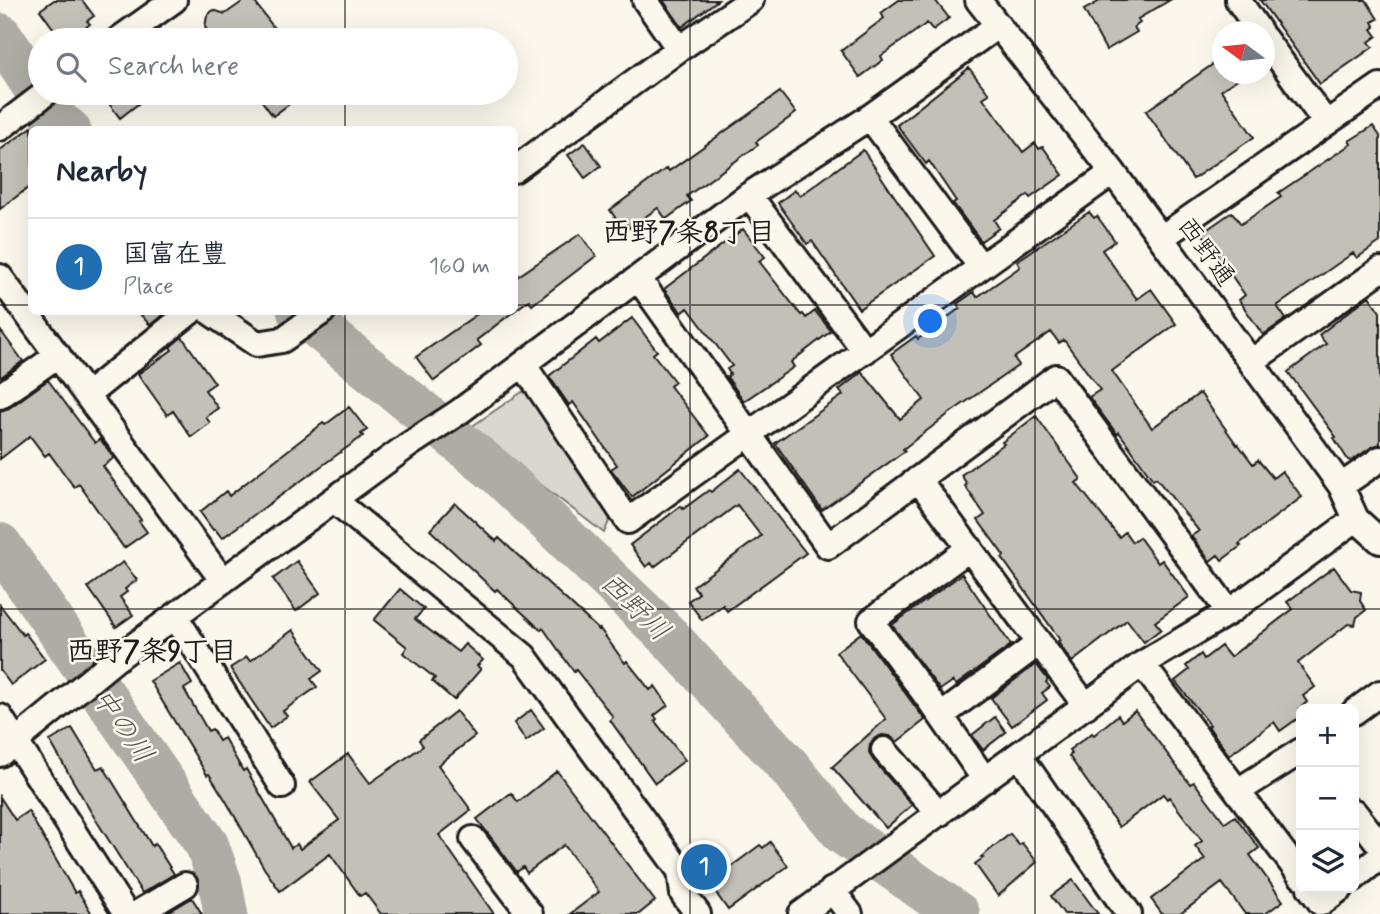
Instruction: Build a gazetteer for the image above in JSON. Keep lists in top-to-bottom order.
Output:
{
  "streets": {
    "street": ["西野通"]
  },
  "districts": ["西野7条8丁目", "西野7条9丁目"],
  "water": ["西野川", "中の川"],
  "north": "left",
  "page": {
    "search": "Search here",
    "heading": "Nearby",
    "list": [
      {
        "mark": "1",
        "name": "国富在豊",
        "note": "Place",
        "value": "160 m"
      }
    ],
    "map_buttons": ["+", "−"],
    "pins": "1"
  }
}
